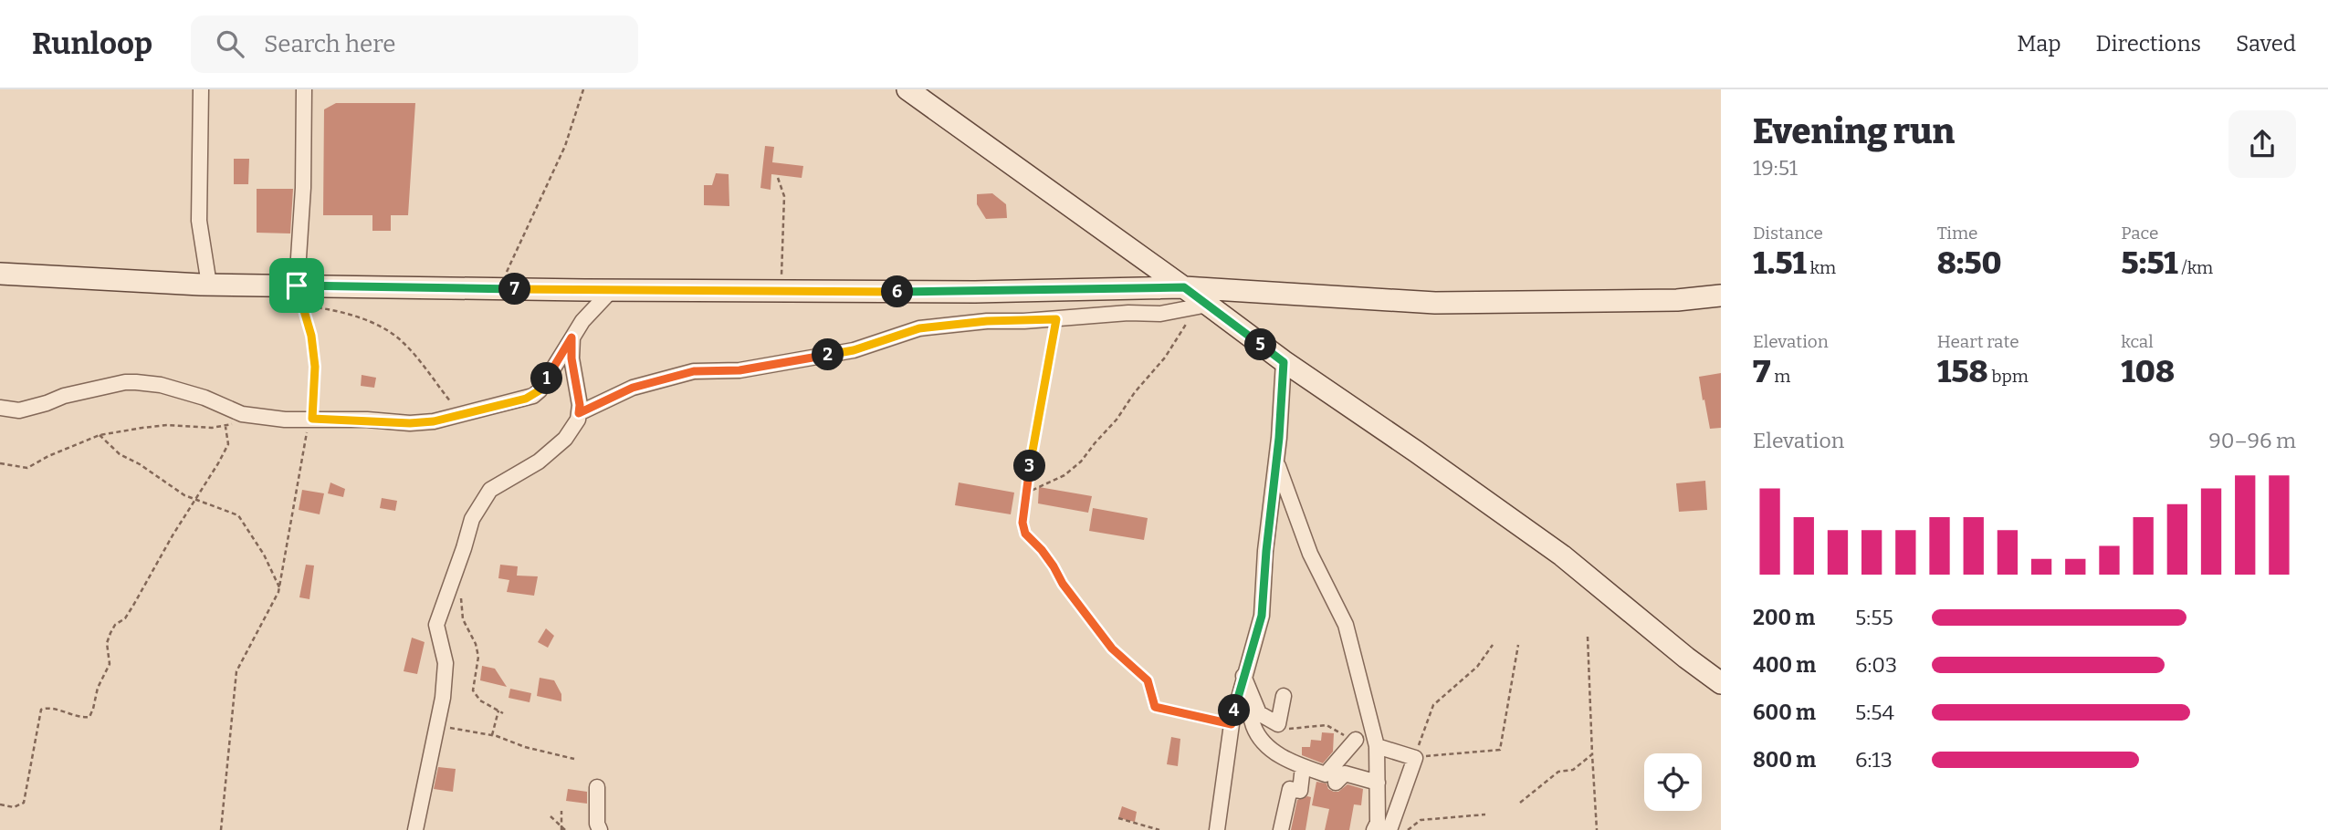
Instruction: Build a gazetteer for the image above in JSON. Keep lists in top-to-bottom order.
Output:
{
  "page": {
    "header": "Runloop",
    "search": "Search here",
    "nav": ["Map", "Directions", "Saved"],
    "heading": ["Evening run", "19:51"],
    "stats": [
      ["Distance", "1.51 km"],
      ["Time", "8:50"],
      ["Pace", "5:51 /km"],
      ["Elevation", "7 m"],
      ["Heart rate", "158 bpm"],
      ["kcal", "108"]
    ],
    "pins": [
      "7",
      "6",
      "5",
      "2",
      "1",
      "3",
      "4"
    ],
    "chart": ["Elevation", "90–96 m"],
    "list": [
      {
        "name": "200 m",
        "note": "5:55"
      },
      {
        "name": "400 m",
        "note": "6:03"
      },
      {
        "name": "600 m",
        "note": "5:54"
      },
      {
        "name": "800 m",
        "note": "6:13"
      }
    ]
  }
}
